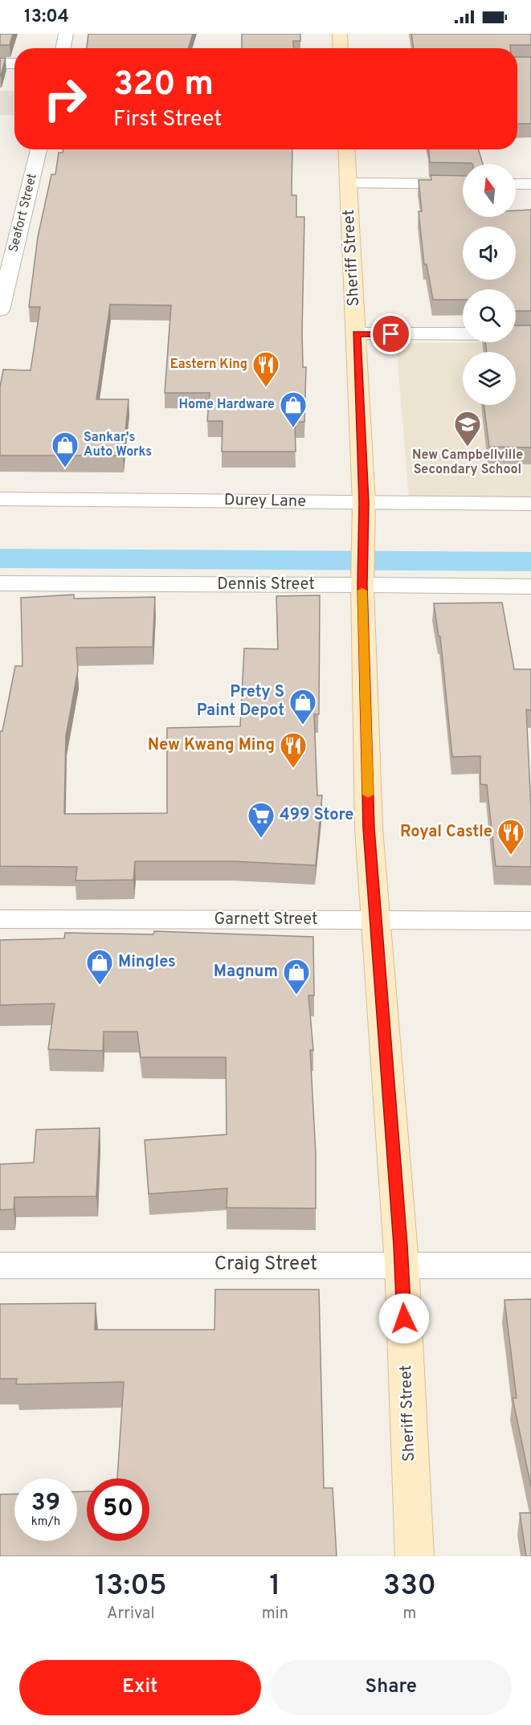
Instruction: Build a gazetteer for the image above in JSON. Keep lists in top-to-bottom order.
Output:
{
  "streets": {
    "main road": ["Sheriff Street"],
    "street": [
      "Seafort Street",
      "Durey Lane",
      "Dennis Street",
      "Garnett Street",
      "Craig Street"
    ]
  },
  "crossings": [
    ["Sheriff Street", "Durey Lane"],
    ["Sheriff Street", "Dennis Street"],
    ["Sheriff Street", "Garnett Street"],
    ["Sheriff Street", "Craig Street"]
  ],
  "places": {
    "restaurant": ["Eastern King", "New Kwang Ming", "Royal Castle"],
    "shop": [
      "Home Hardware",
      "Sankar's Auto Works",
      "Prety S Paint Depot",
      "Mingles",
      "Magnum"
    ],
    "school or university": ["New Campbellville Secondary School"],
    "supermarket": ["499 Store"]
  },
  "north": "top",
  "page": {
    "status": "13:04",
    "turn": ["320 m", "First Street"],
    "speed": "39 km/h",
    "limit": "50",
    "eta": [
      "13:05",
      "Arrival",
      "1",
      "min",
      "330",
      "m"
    ],
    "buttons": ["Exit", "Share"]
  }
}
